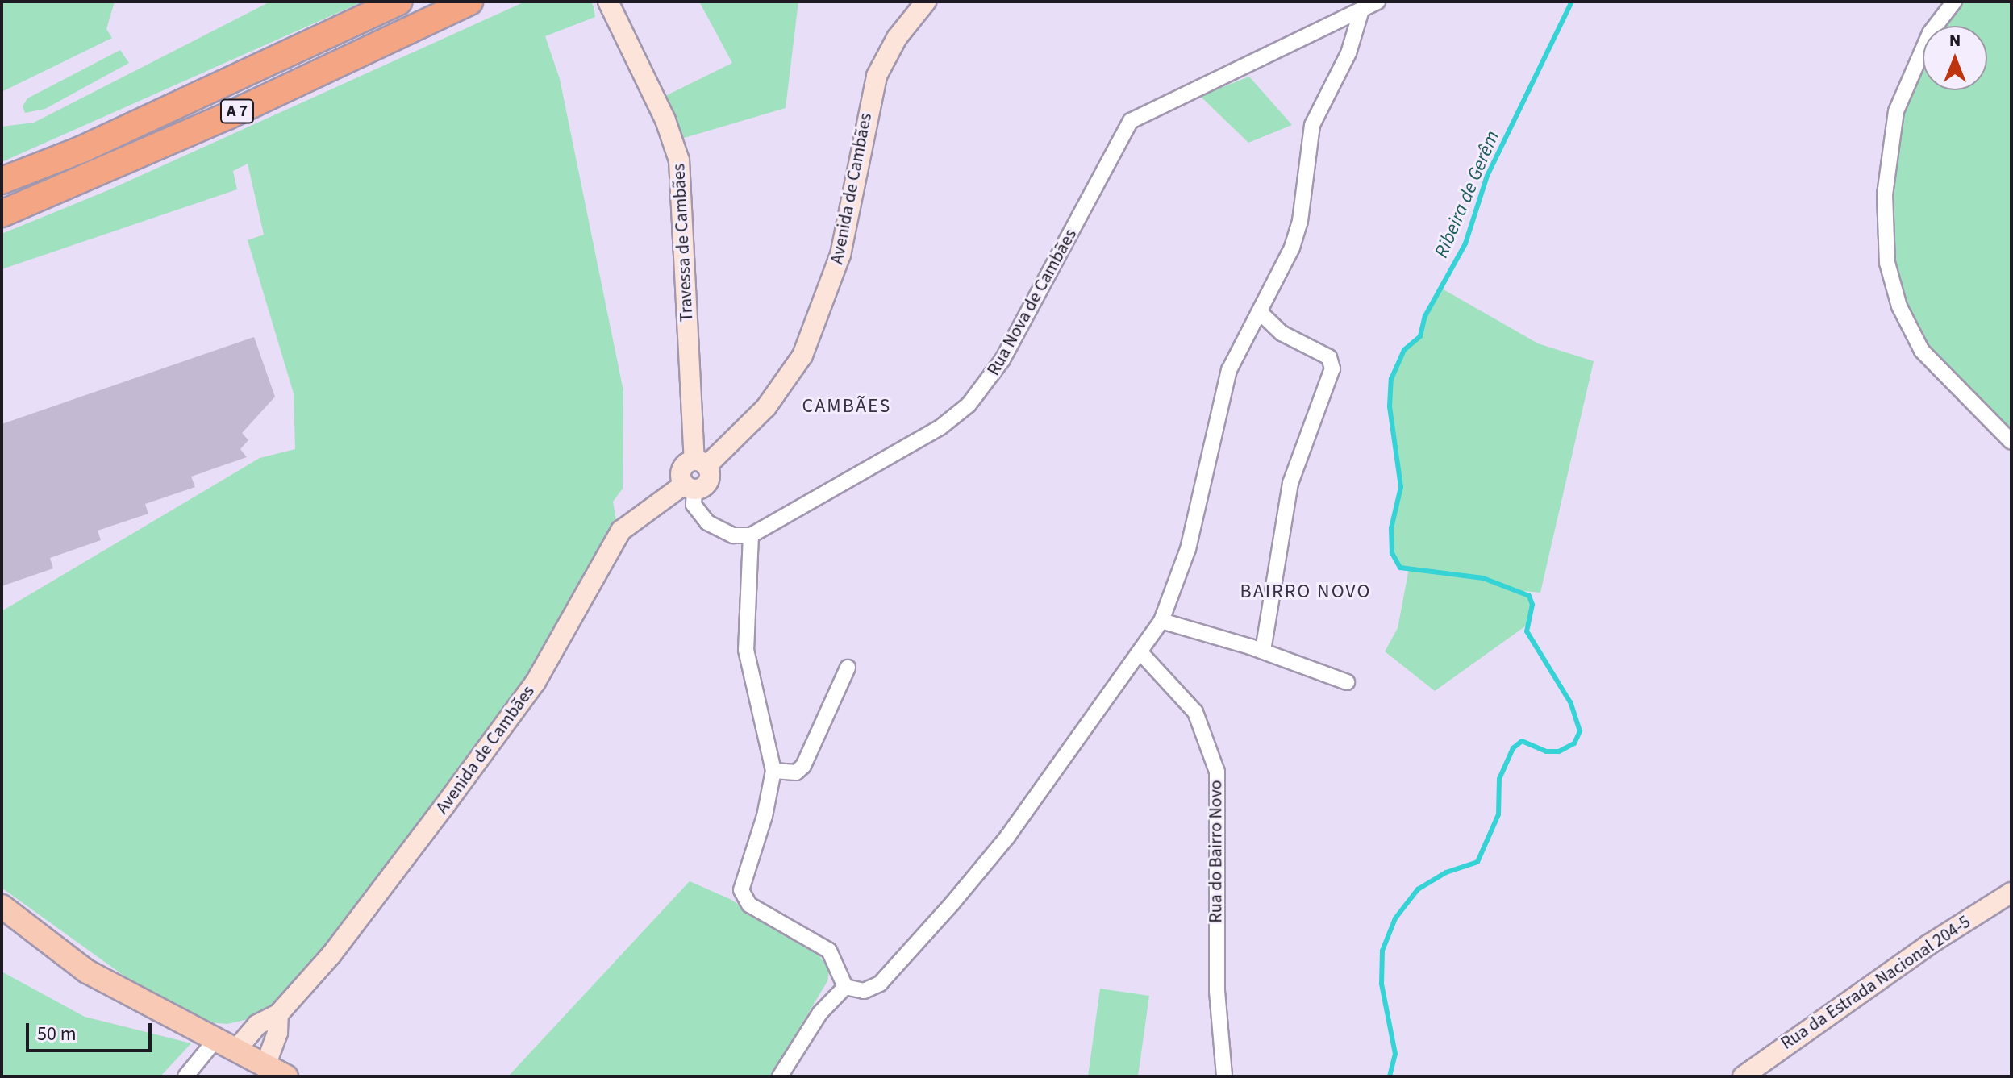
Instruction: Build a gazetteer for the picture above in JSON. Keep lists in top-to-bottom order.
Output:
{
  "streets": {
    "highway": ["A 7"],
    "street": [
      "Avenida de Cambães",
      "Travessa de Cambães",
      "Rua Nova de Cambães",
      "Rua do Bairro Novo",
      "Rua da Estrada Nacional 204-5"
    ]
  },
  "crossings": [
    ["Avenida de Cambães", "Travessa de Cambães"]
  ],
  "districts": ["CAMBÃES", "BAIRRO NOVO"],
  "water": ["Ribeira de Gerêm"],
  "scale_bar": "50 m",
  "north": "top"
}
